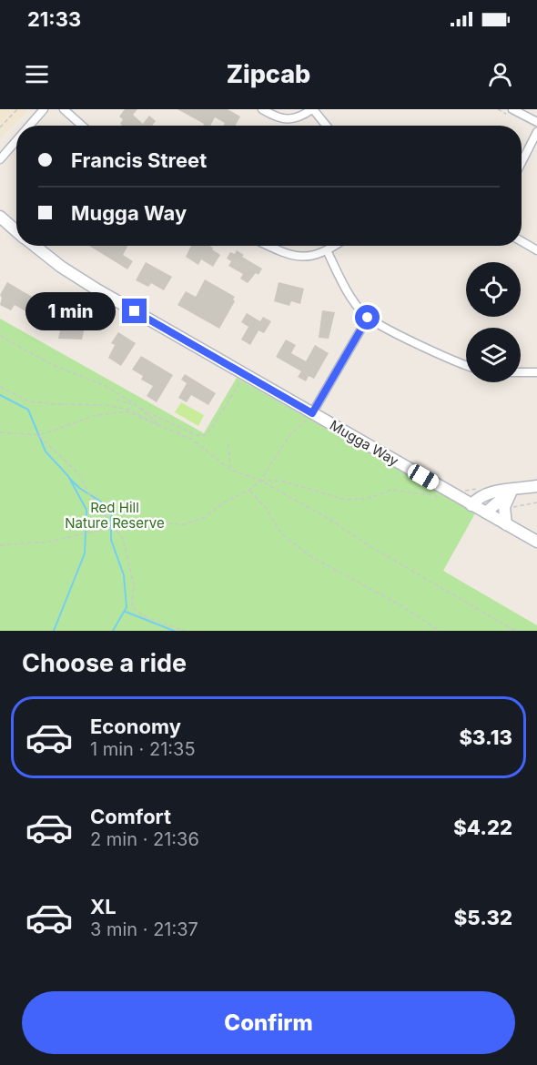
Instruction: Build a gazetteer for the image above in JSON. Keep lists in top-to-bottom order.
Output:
{
  "streets": {
    "main road": ["Mugga Way"]
  },
  "parks": ["Red Hill Nature Reserve"],
  "page": {
    "status": "21:33",
    "header": "Zipcab",
    "banner": ["Francis Street", "Mugga Way"],
    "bubble": "1 min",
    "heading": "Choose a ride",
    "list": [
      {
        "name": "Economy",
        "note": "1 min · 21:35",
        "value": "$3.13"
      },
      {
        "name": "Comfort",
        "note": "2 min · 21:36",
        "value": "$4.22"
      },
      {
        "name": "XL",
        "note": "3 min · 21:37",
        "value": "$5.32"
      }
    ],
    "buttons": "Confirm"
  }
}
